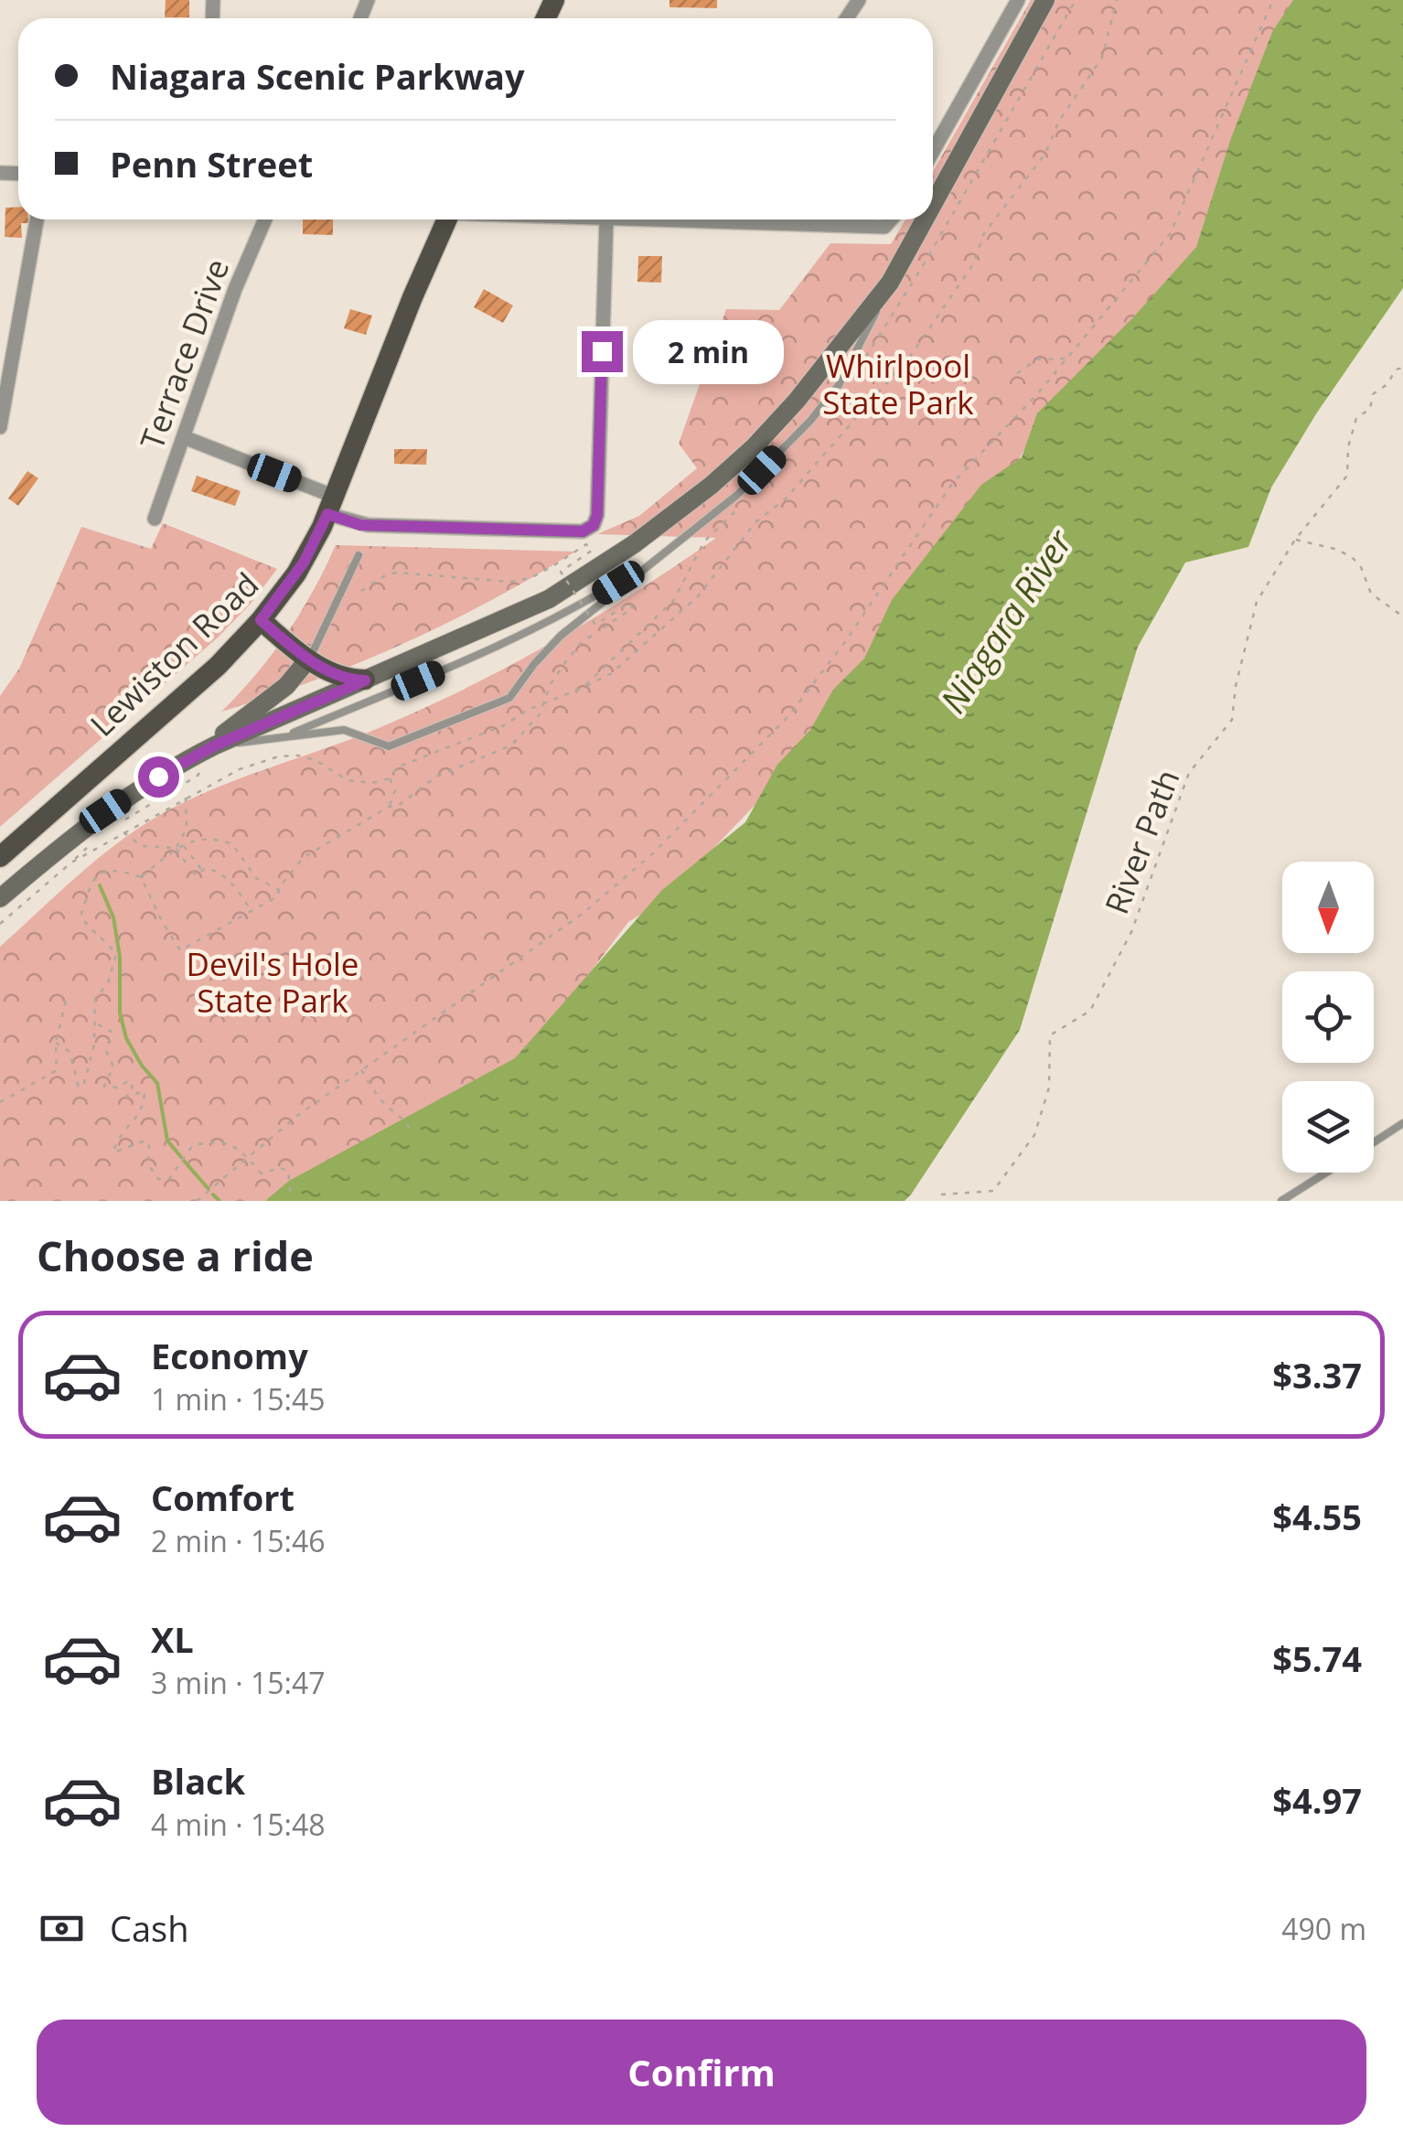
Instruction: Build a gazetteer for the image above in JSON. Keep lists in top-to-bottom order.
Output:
{
  "streets": {
    "main road": ["Lewiston Road"],
    "street": ["Terrace Drive"],
    "path": ["River Path"]
  },
  "water": ["Niagara River"],
  "parks": ["Whirlpool State Park", "Devil's Hole State Park"],
  "north": "bottom",
  "page": {
    "banner": ["Niagara Scenic Parkway", "Penn Street"],
    "bubble": "2 min",
    "heading": "Choose a ride",
    "list": [
      {
        "name": "Economy",
        "note": "1 min · 15:45",
        "value": "$3.37"
      },
      {
        "name": "Comfort",
        "note": "2 min · 15:46",
        "value": "$4.55"
      },
      {
        "name": "XL",
        "note": "3 min · 15:47",
        "value": "$5.74"
      },
      {
        "name": "Black",
        "note": "4 min · 15:48",
        "value": "$4.97"
      }
    ],
    "pay": ["Cash", "490 m"],
    "buttons": "Confirm"
  }
}
